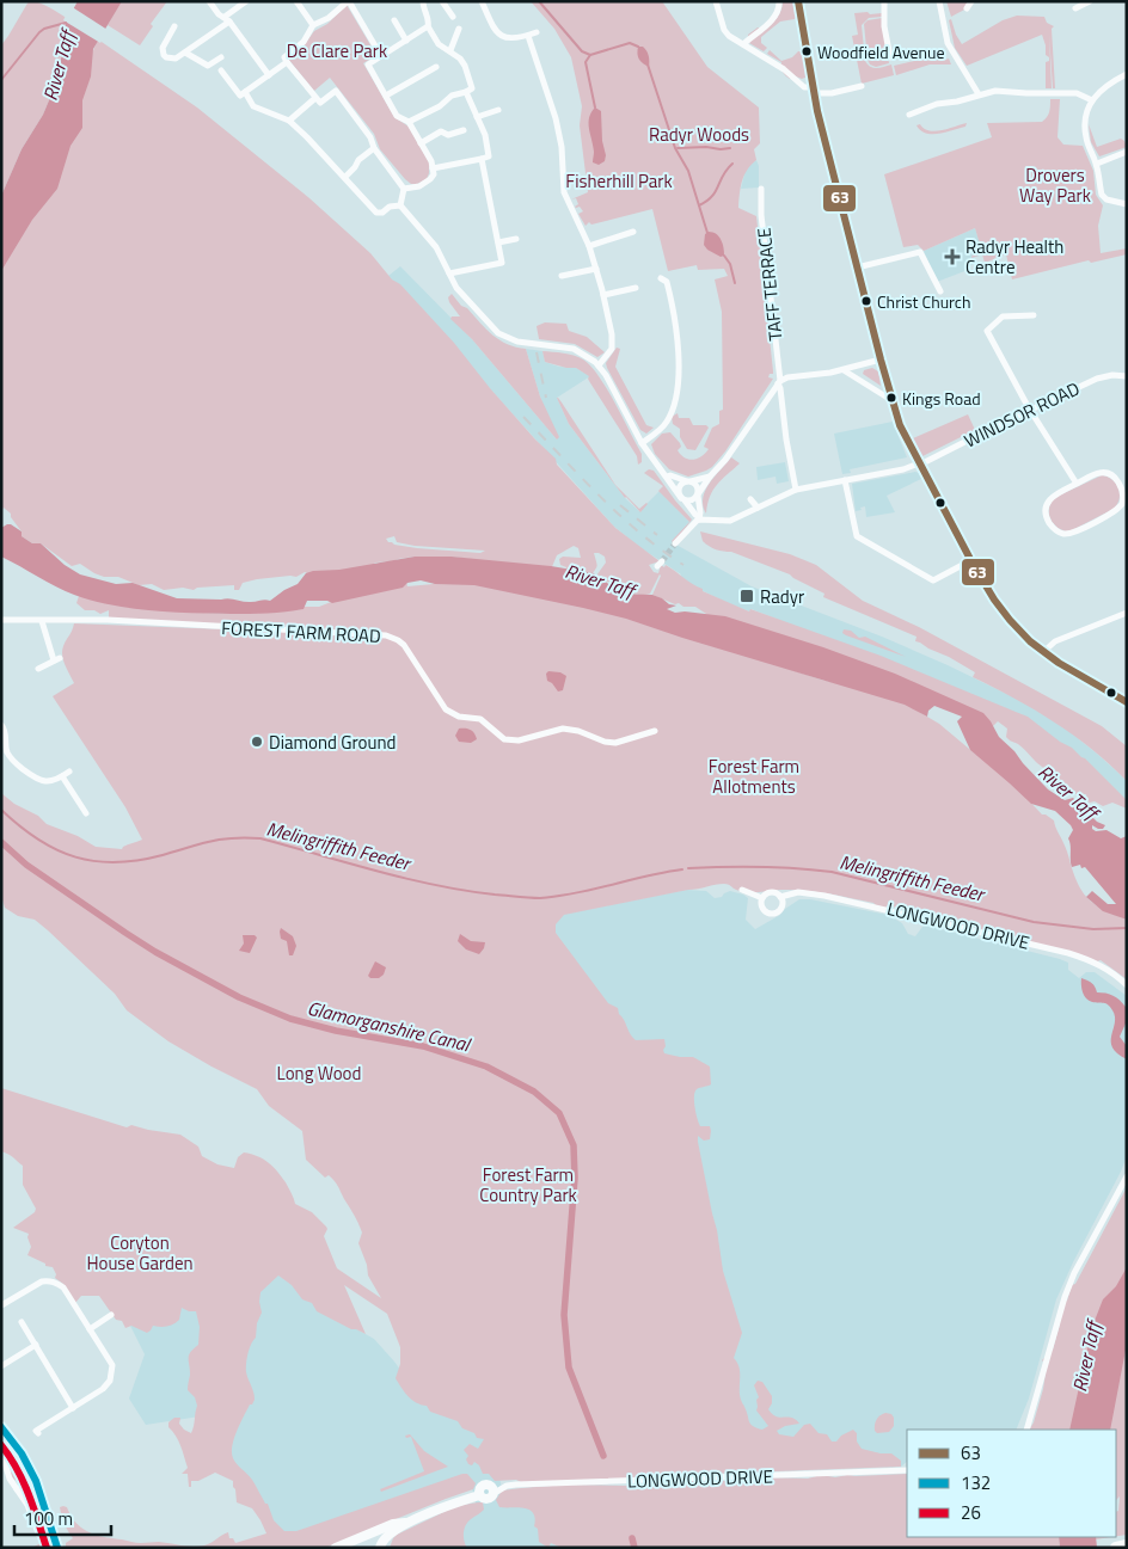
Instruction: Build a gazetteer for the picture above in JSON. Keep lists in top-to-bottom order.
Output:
{
  "streets": {
    "main road": ["LONGWOOD DRIVE"],
    "street": ["TAFF TERRACE", "WINDSOR ROAD", "FOREST FARM ROAD"]
  },
  "crossings": [
    ["TAFF TERRACE", "WINDSOR ROAD"]
  ],
  "water": ["River Taff", "Melingriffith Feeder", "Glamorganshire Canal"],
  "parks": [
    "De Clare Park",
    "Radyr Woods",
    "Drovers Way Park",
    "Fisherhill Park",
    "Forest Farm Allotments",
    "Long Wood",
    "Forest Farm Country Park",
    "Coryton House Garden"
  ],
  "places": {
    "other": [
      "Woodfield Avenue",
      "Christ Church",
      "Kings Road",
      "Diamond Ground"
    ],
    "health": ["Radyr Health Centre"],
    "transit": ["Radyr"]
  },
  "lines": ["transit line 63", "transit line 132", "transit line 26"],
  "legend": ["63", "132", "26"],
  "scale_bar": "100 m"
}
